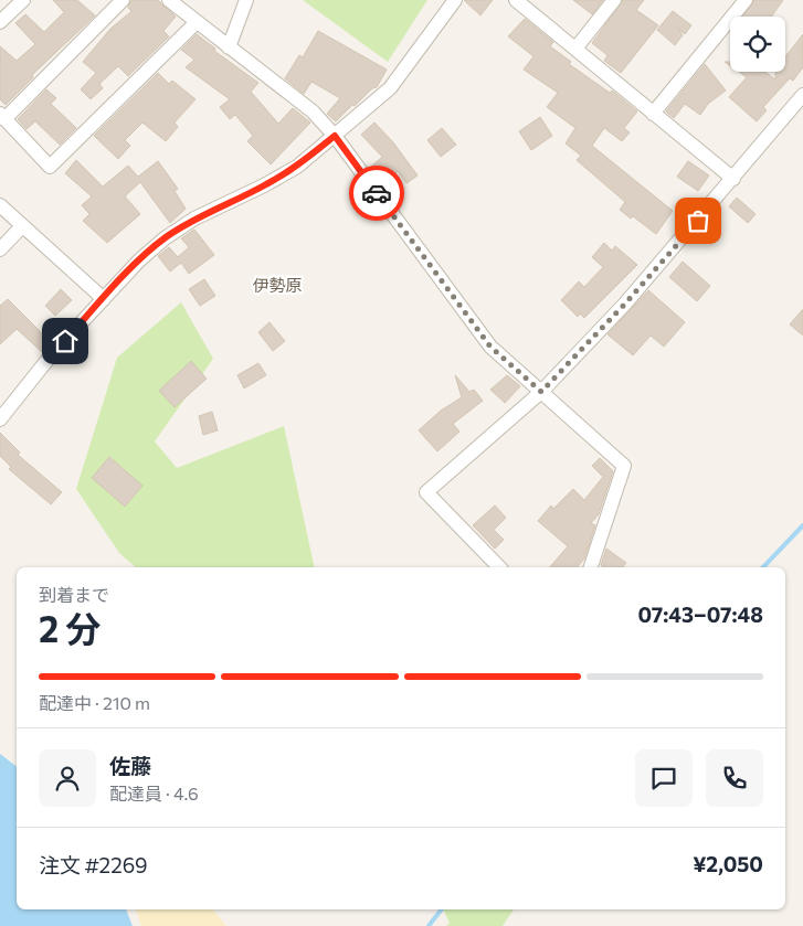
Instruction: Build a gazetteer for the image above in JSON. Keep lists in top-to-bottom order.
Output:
{
  "districts": ["伊勢原"],
  "page": {
    "heading": ["2 分", "到着まで", "07:43–07:48"],
    "panel": [
      "佐藤",
      "配達員 · 4.6",
      "注文 #2269",
      "¥2,050"
    ],
    "bar": "配達中 · 210 m"
  }
}
